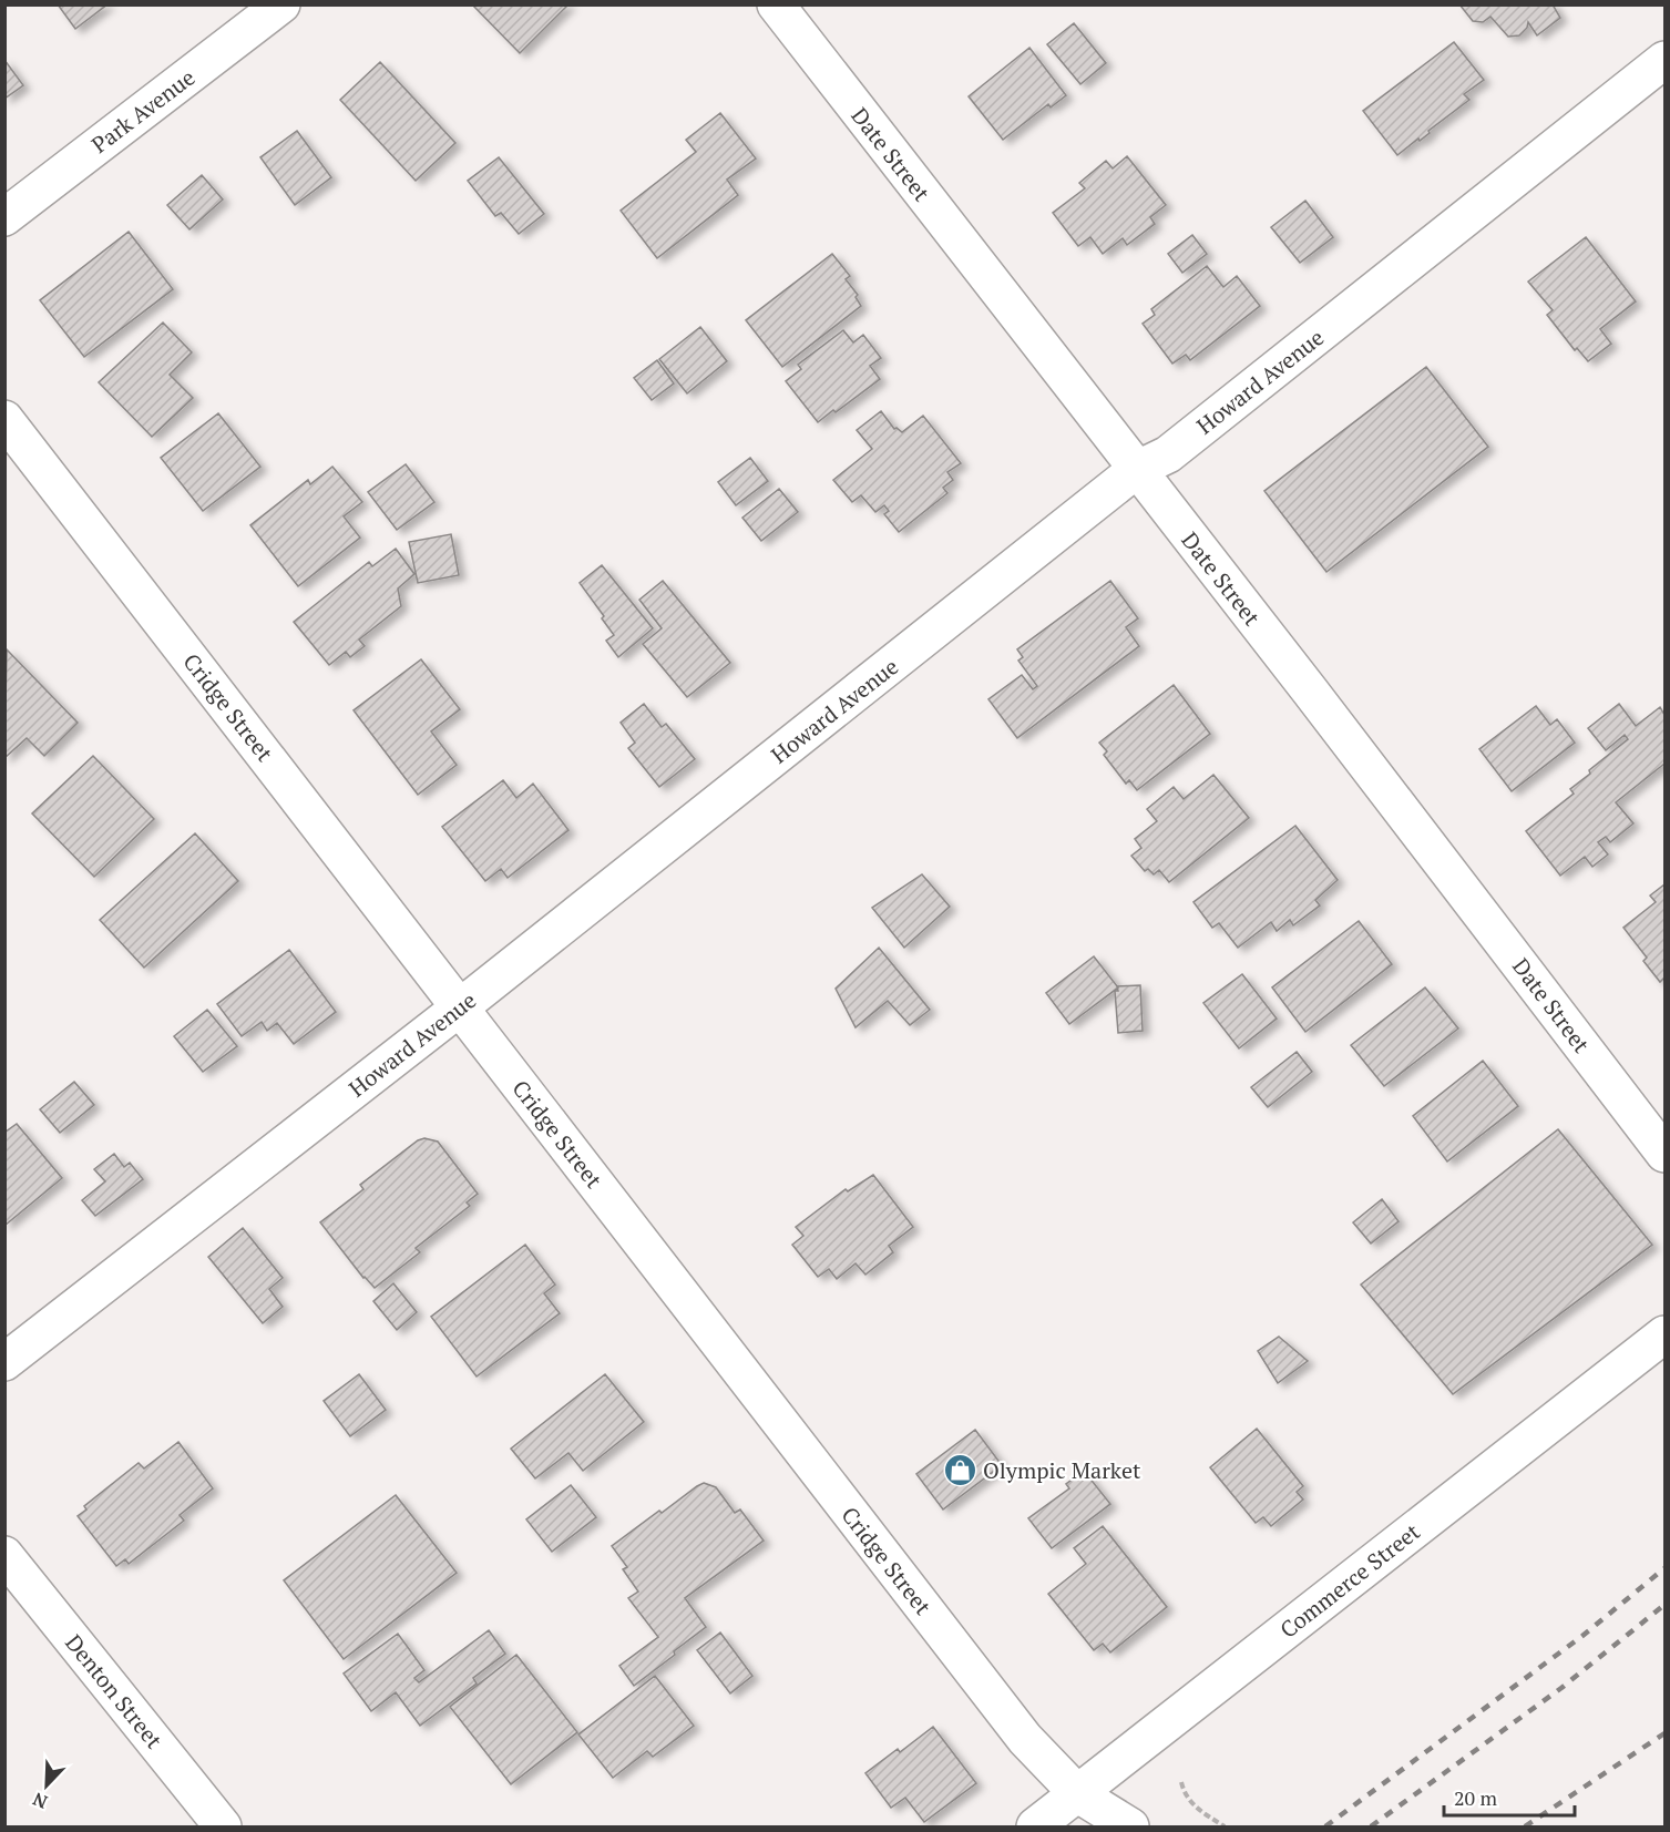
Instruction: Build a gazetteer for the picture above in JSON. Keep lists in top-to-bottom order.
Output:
{
  "streets": {
    "street": [
      "Park Avenue",
      "Date Street",
      "Howard Avenue",
      "Cridge Street",
      "Commerce Street",
      "Denton Street"
    ]
  },
  "crossings": [
    ["Date Street", "Howard Avenue"],
    ["Howard Avenue", "Cridge Street"],
    ["Cridge Street", "Commerce Street"]
  ],
  "places": {
    "shop": ["Olympic Market"]
  },
  "scale_bar": "20 m",
  "north": "bottom left"
}
